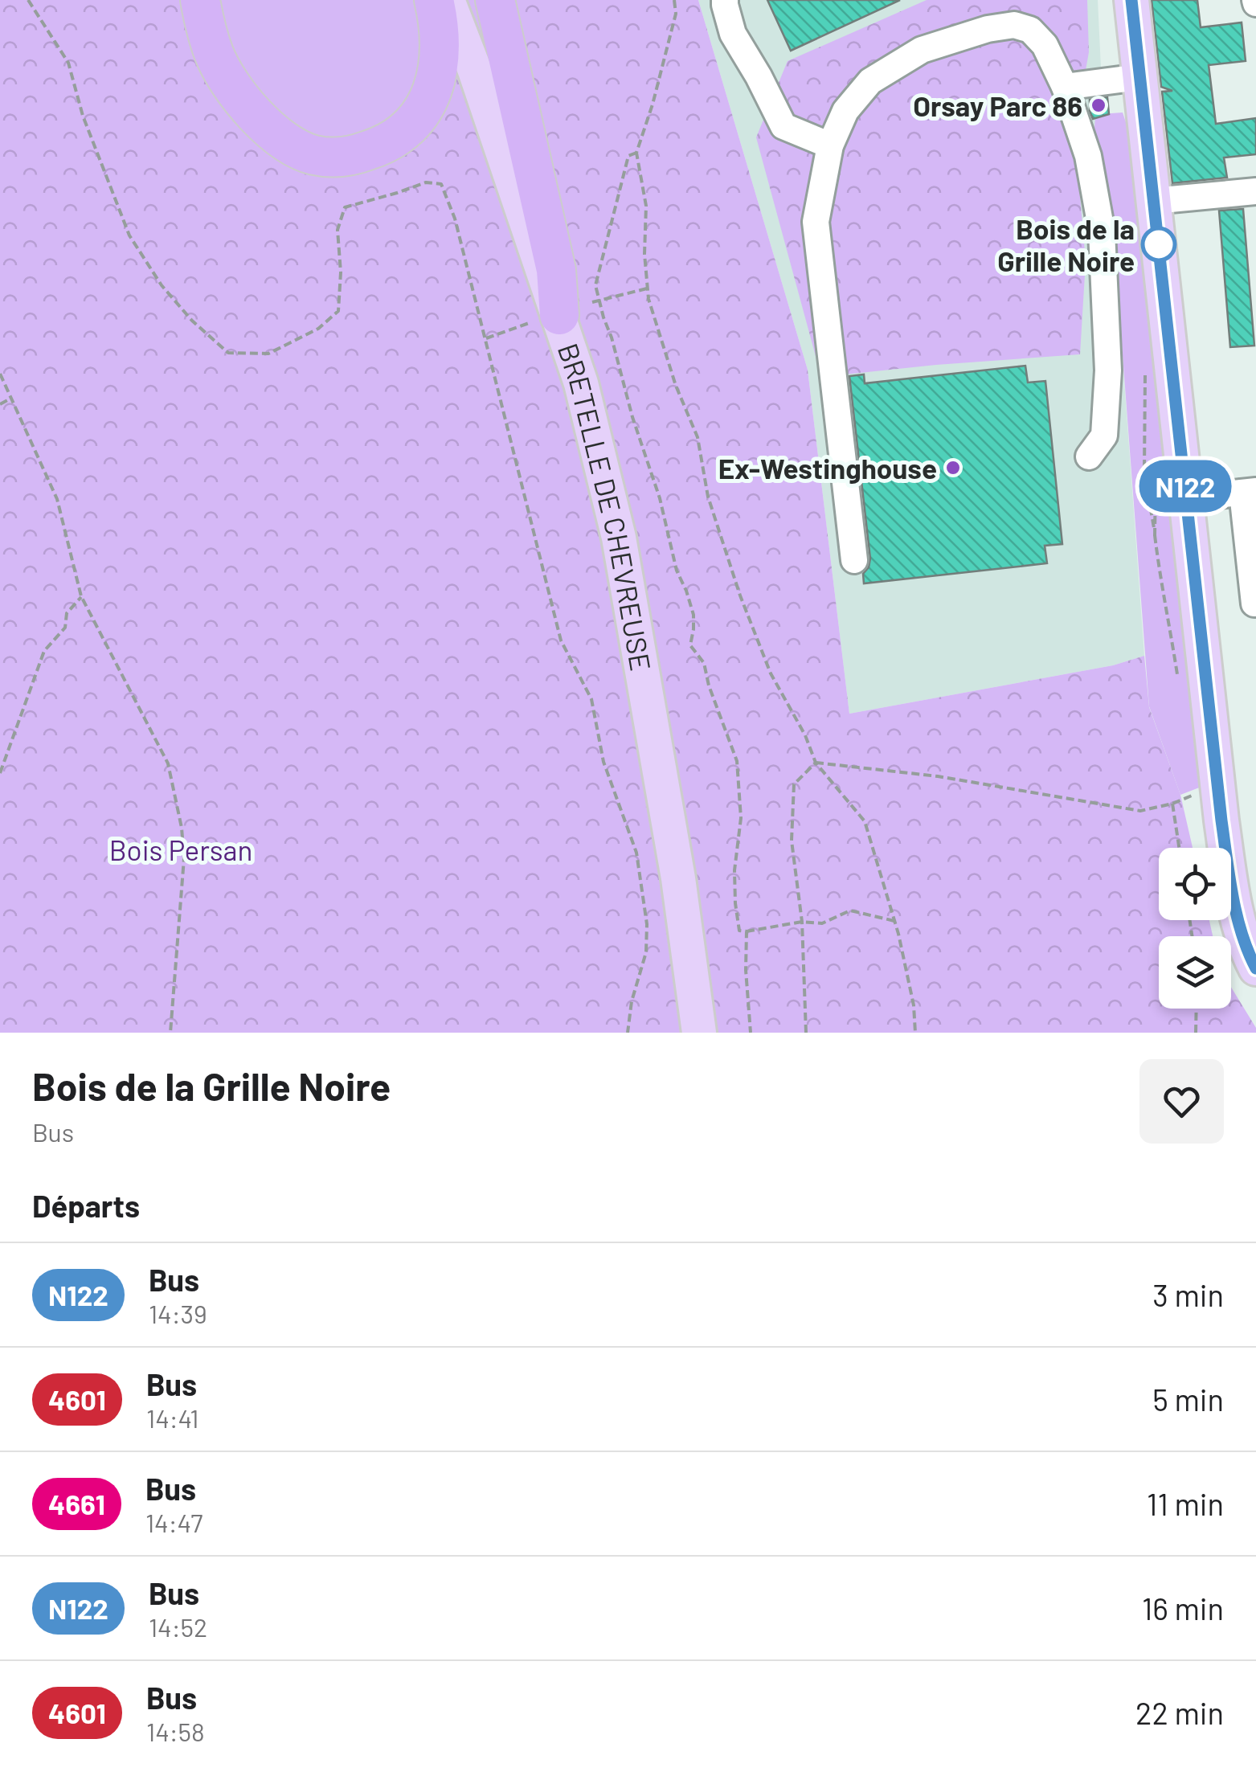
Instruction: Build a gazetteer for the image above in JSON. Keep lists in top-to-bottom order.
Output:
{
  "streets": {
    "main road": ["BRETELLE DE CHEVREUSE"]
  },
  "parks": ["Bois Persan"],
  "places": ["Orsay Parc 86", "Bois de la Grille Noire", "Ex-Westinghouse"],
  "lines": ["bus line N122"],
  "page": {
    "on_map": "N122",
    "heading": [
      ["Bois de la Grille Noire", "Bus"],
      "Départs"
    ],
    "list": [
      {
        "mark": "N122",
        "name": "Bus",
        "note": "14:39",
        "value": "3 min"
      },
      {
        "mark": "4601",
        "name": "Bus",
        "note": "14:41",
        "value": "5 min"
      },
      {
        "mark": "4661",
        "name": "Bus",
        "note": "14:47",
        "value": "11 min"
      },
      {
        "mark": "N122",
        "name": "Bus",
        "note": "14:52",
        "value": "16 min"
      },
      {
        "mark": "4601",
        "name": "Bus",
        "note": "14:58",
        "value": "22 min"
      }
    ]
  }
}
